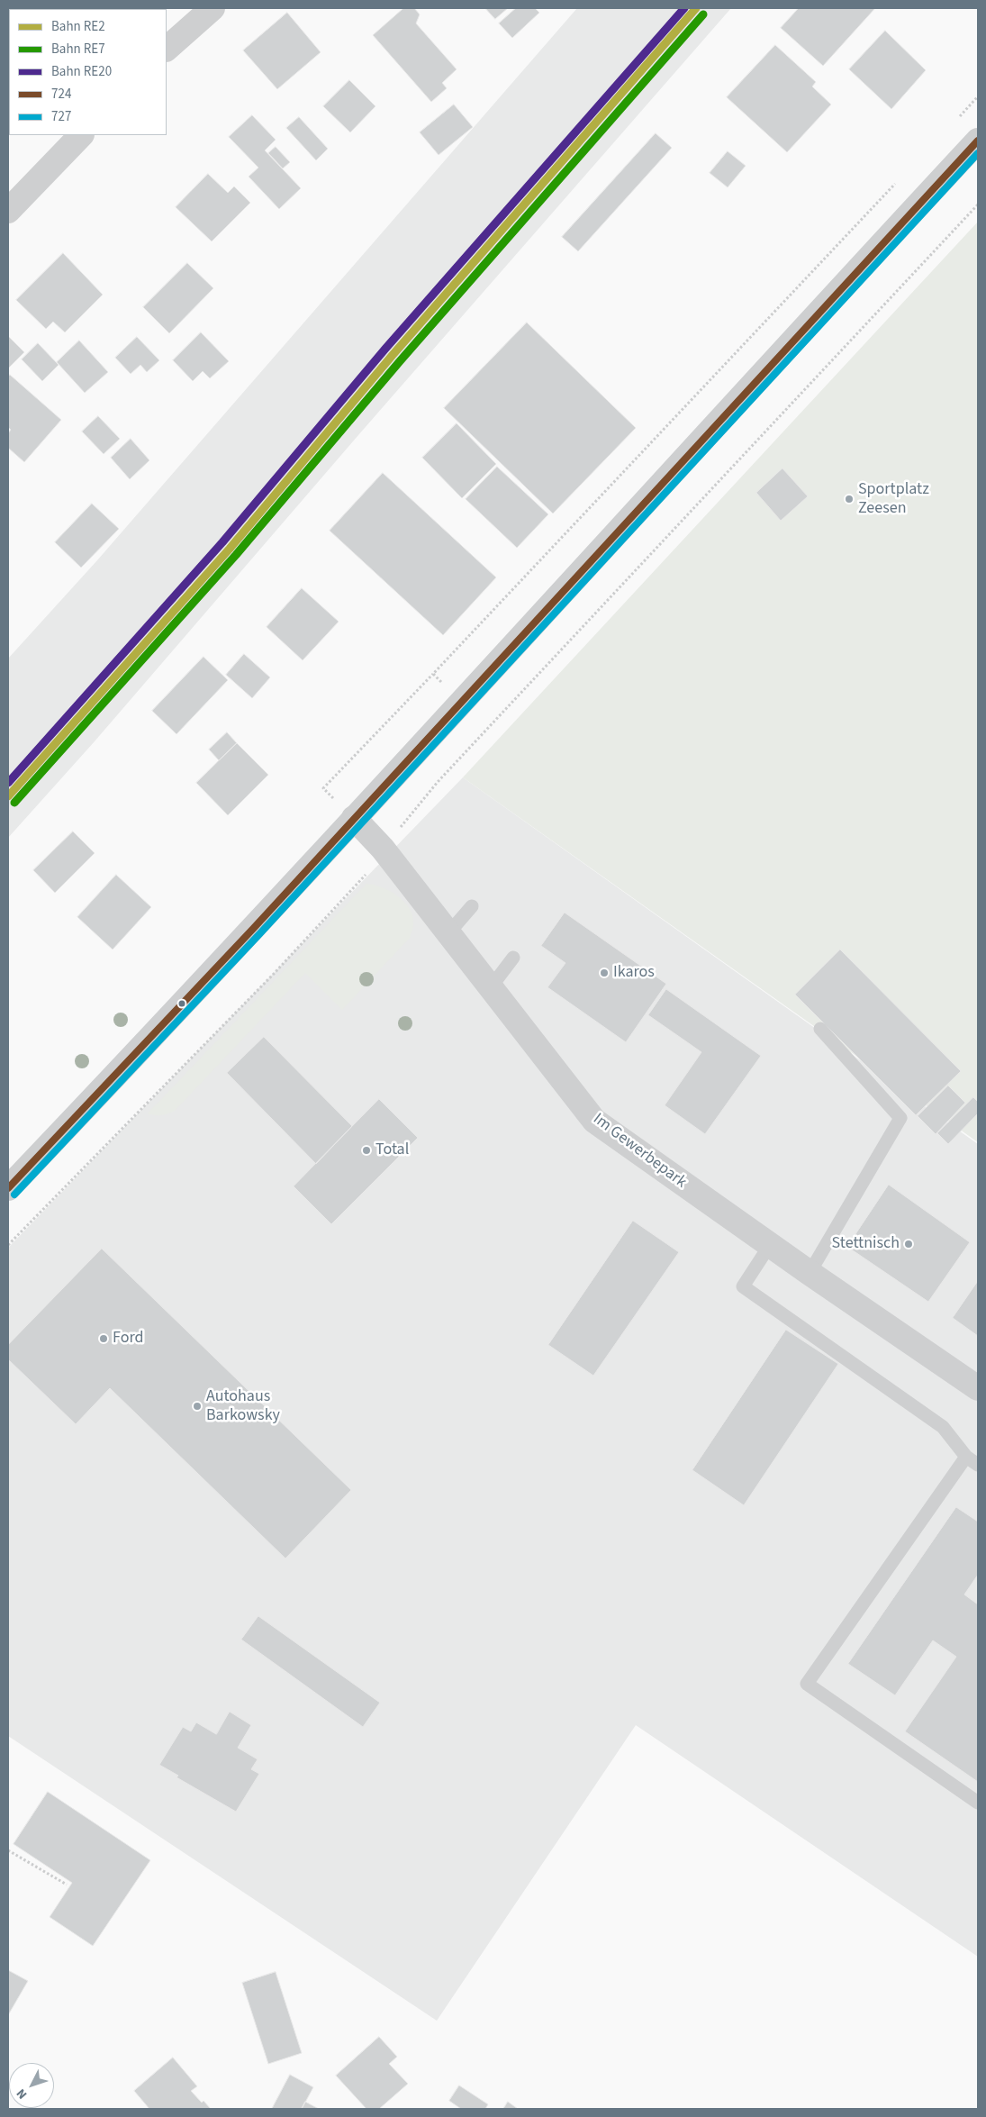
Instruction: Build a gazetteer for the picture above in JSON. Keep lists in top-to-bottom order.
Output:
{
  "streets": {
    "street": ["Im Gewerbepark"]
  },
  "places": [
    "Sportplatz Zeesen",
    "Ikaros",
    "Total",
    "Stettnisch",
    "Ford",
    "Autohaus Barkowsky"
  ],
  "lines": [
    "rail line RE2",
    "rail line RE20",
    "rail line RE7",
    "transit line 724",
    "transit line 727"
  ],
  "legend": [
    "Bahn RE2",
    "Bahn RE7",
    "Bahn RE20",
    "724",
    "727"
  ],
  "north": "bottom left"
}
